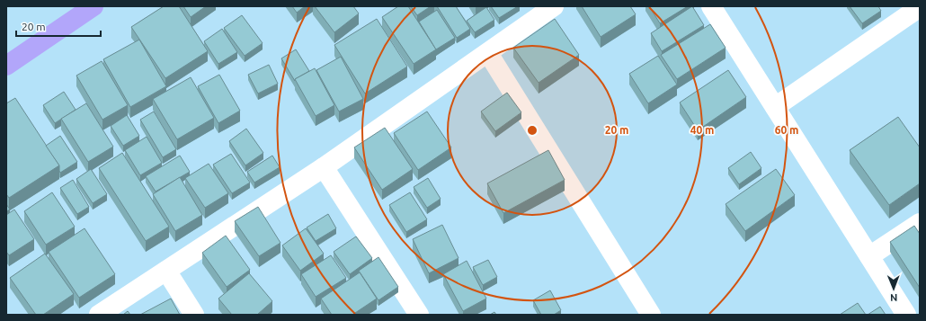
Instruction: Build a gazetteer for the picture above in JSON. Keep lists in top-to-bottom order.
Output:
{
  "scale_bar": "20 m",
  "north": "bottom",
  "rings": ["20 m", "40 m", "60 m"]
}
